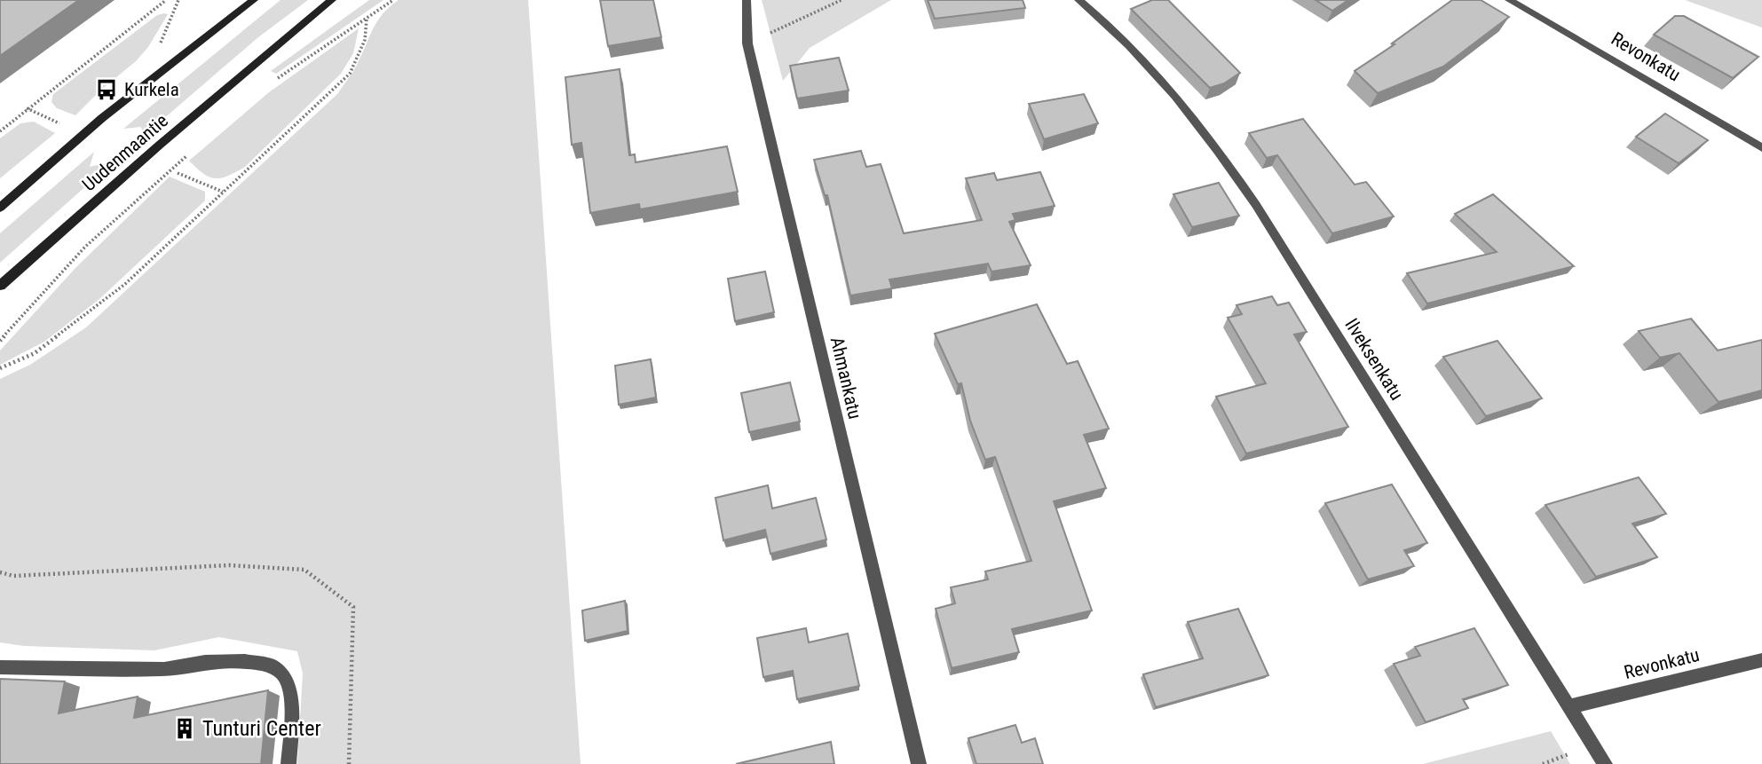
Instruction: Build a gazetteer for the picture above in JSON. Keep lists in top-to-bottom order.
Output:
{
  "streets": {
    "main road": ["Uudenmaantie"],
    "street": ["Revonkatu", "Ilveksenkatu", "Ahmankatu"]
  },
  "crossings": [
    ["Revonkatu", "Ilveksenkatu"]
  ],
  "places": {
    "bus stop": ["Kurkela"],
    "building": ["Tunturi Center"]
  }
}
